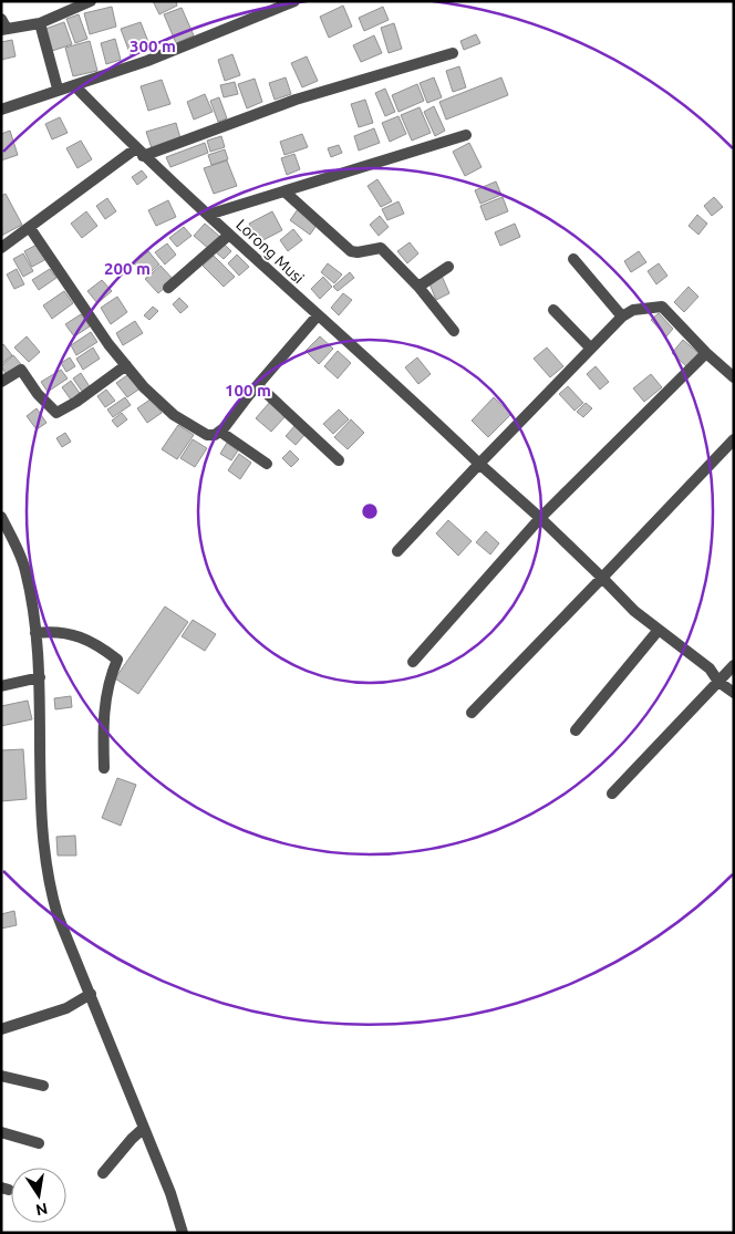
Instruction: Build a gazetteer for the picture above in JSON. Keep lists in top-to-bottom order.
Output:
{
  "streets": {
    "street": ["Lorong Musi"]
  },
  "north": "bottom",
  "rings": ["300 m", "200 m", "100 m"]
}
